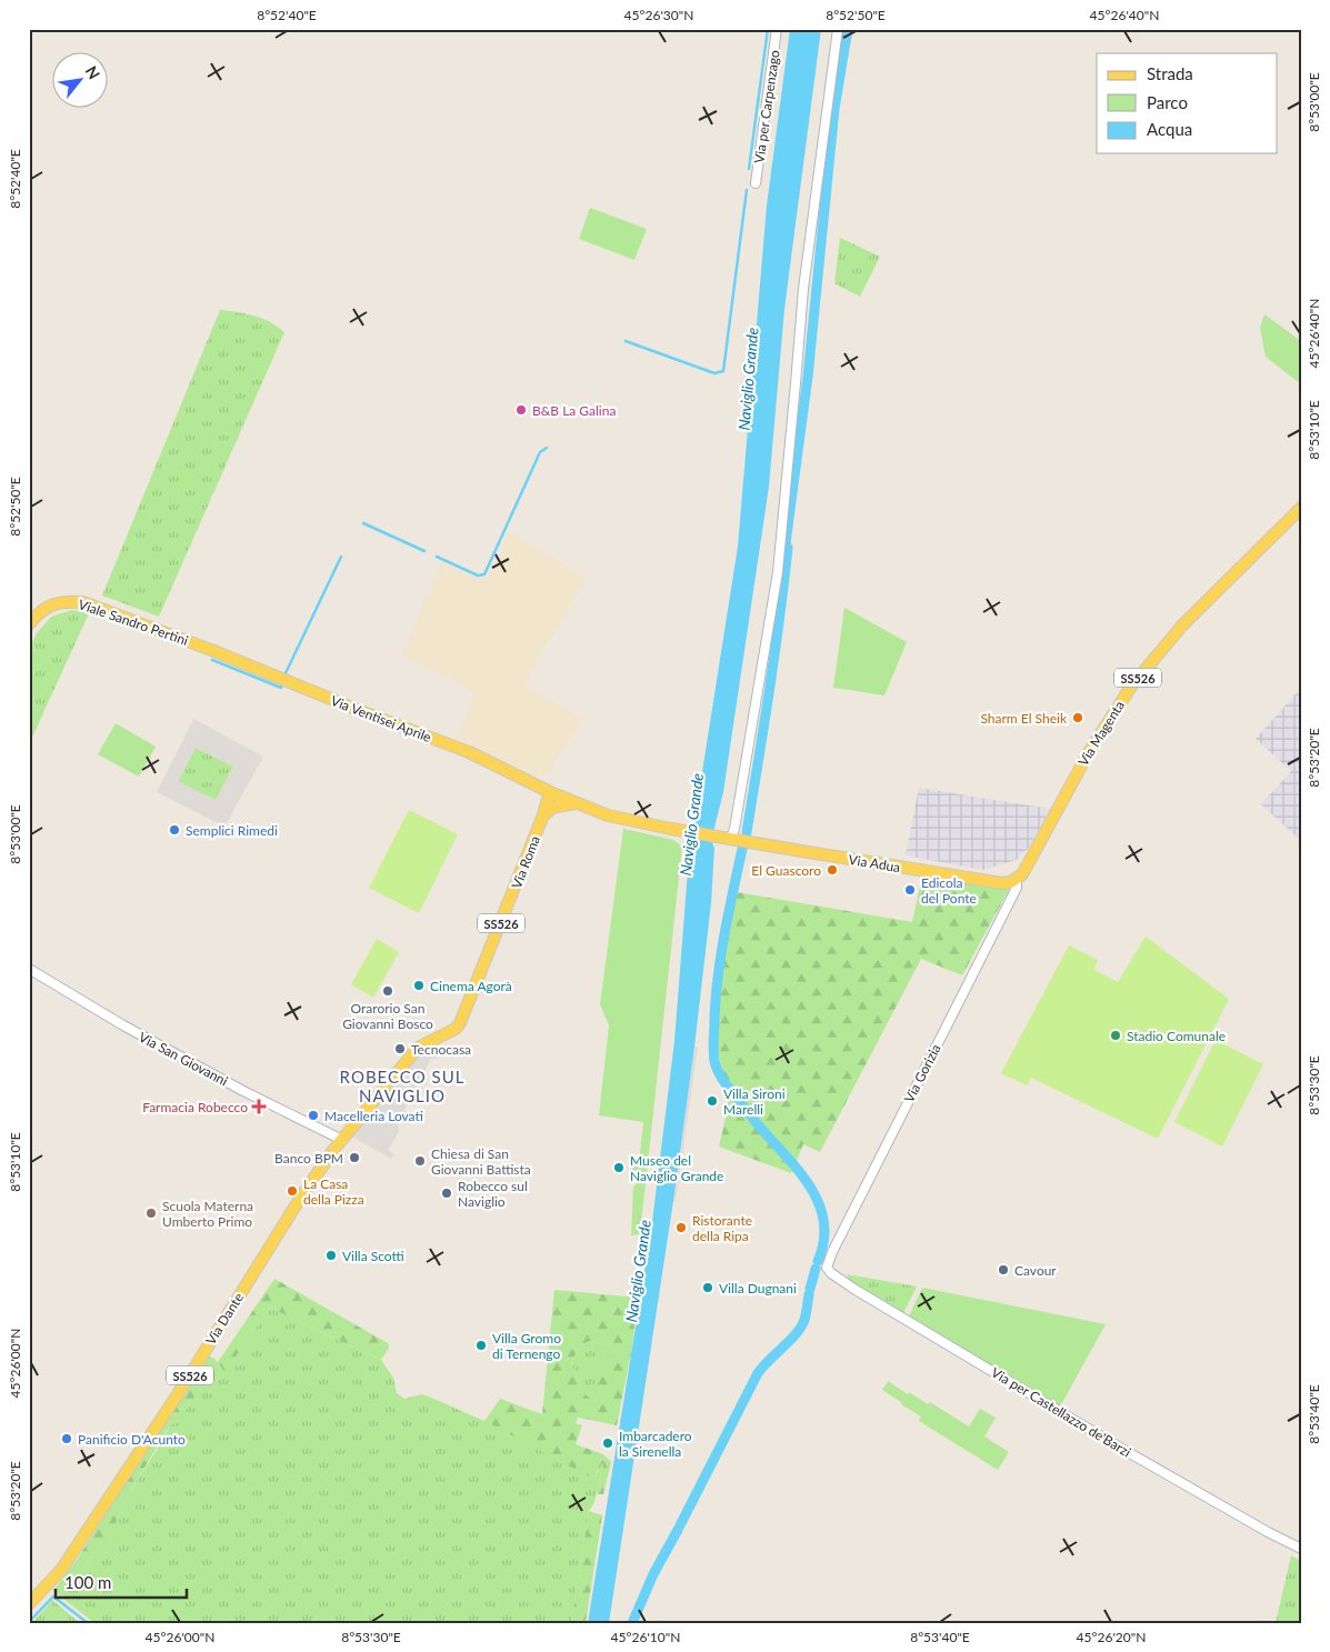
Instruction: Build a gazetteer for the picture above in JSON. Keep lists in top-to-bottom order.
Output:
{
  "streets": {
    "main road": [
      "Viale Sandro Pertini",
      "SS526",
      "Via Ventisei Aprile",
      "Via Magenta",
      "Via Roma",
      "Via Adua",
      "Via Dante"
    ],
    "street": [
      "Via per Carpenzago",
      "Via San Giovanni",
      "Via Gorizia",
      "Via per Castellazzo de'Barzi"
    ]
  },
  "crossings": [
    ["Viale Sandro Pertini", "Via Ventisei Aprile"],
    ["Via Ventisei Aprile", "Via Roma"],
    ["Via Magenta", "Via Adua"],
    ["Via Magenta", "Via Gorizia"],
    ["Via Roma", "Via Adua"],
    ["Via Roma", "Via San Giovanni"],
    ["Via Roma", "Via Dante"],
    ["Via Adua", "Via Gorizia"],
    ["Via San Giovanni", "Via Dante"],
    ["Via Gorizia", "Via per Castellazzo de'Barzi"]
  ],
  "districts": ["ROBECCO SUL NAVIGLIO"],
  "water": ["Naviglio Grande"],
  "places": {
    "other": [
      "B&B La Galina",
      "Sharm El Sheik",
      "Semplici Rimedi",
      "El Guascoro",
      "Edicola del Ponte",
      "Cinema Agorà",
      "Orarorio San Giovanni Bosco",
      "Stadio Comunale",
      "Tecnocasa",
      "Villa Sironi Marelli",
      "Macelleria Lovati",
      "Banco BPM",
      "Chiesa di San Giovanni Battista",
      "Museo del Naviglio Grande",
      "La Casa della Pizza",
      "Robecco sul Naviglio",
      "Scuola Materna Umberto Primo",
      "Ristorante della Ripa",
      "Villa Scotti",
      "Cavour",
      "Villa Dugnani",
      "Villa Gromo di Ternengo",
      "Panificio D'Acunto",
      "Imbarcadero la Sirenella"
    ],
    "health": ["Farmacia Robecco"]
  },
  "legend": ["Strada", "Parco", "Acqua"],
  "scale_bar": "100 m",
  "north": "top right",
  "coordinates": [
    "8°52'40\"E",
    "45°26'30\"N",
    "8°52'50\"E",
    "45°26'40\"N",
    "8°53'00\"E",
    "8°53'10\"E",
    "8°53'20\"E",
    "8°53'30\"E",
    "45°26'00\"N",
    "8°53'40\"E",
    "45°26'10\"N",
    "45°26'20\"N"
  ]
}
